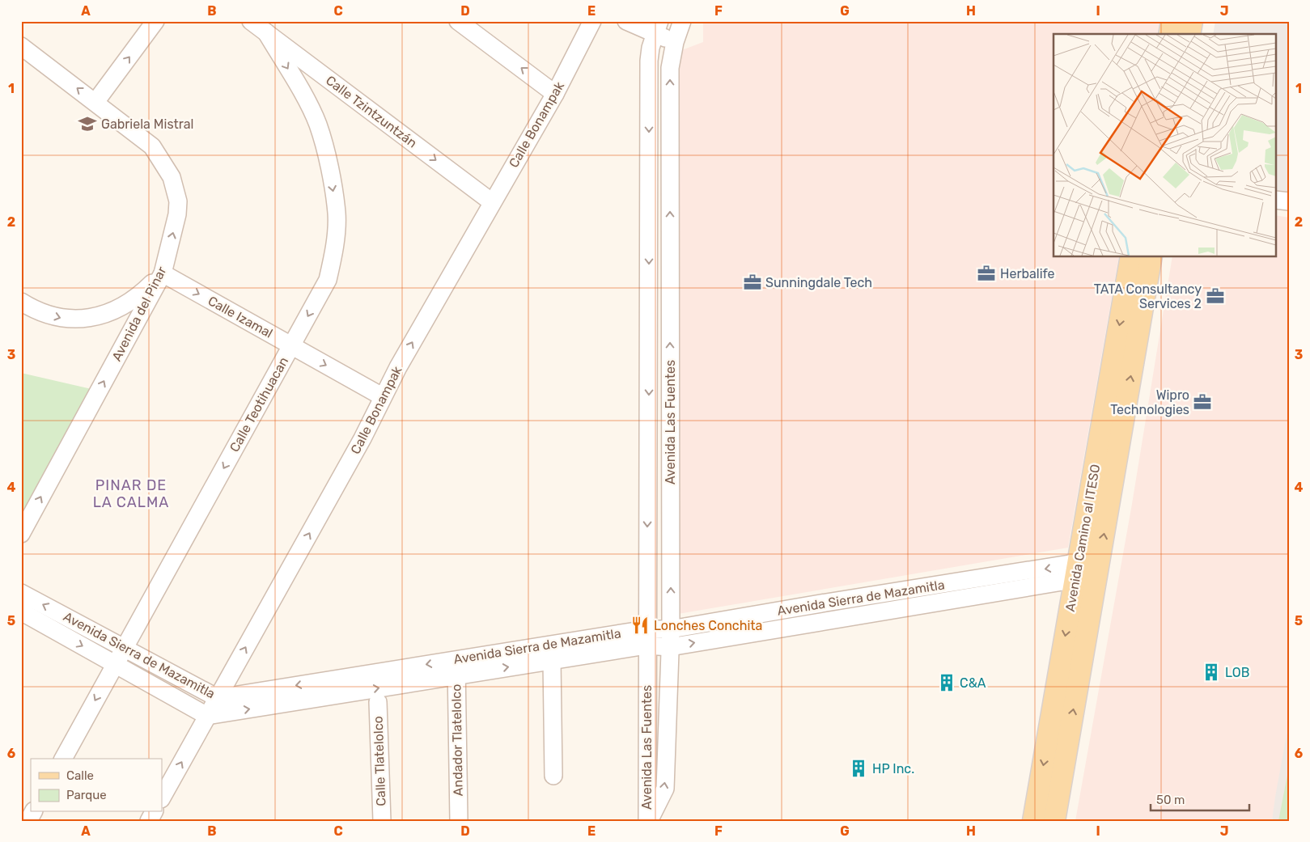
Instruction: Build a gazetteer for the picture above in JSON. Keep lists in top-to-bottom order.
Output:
{
  "streets": {
    "main road": ["Avenida Camino al ITESO"],
    "street": [
      "Calle Tzintzuntzán",
      "Calle Bonampak",
      "Avenida del Pinar",
      "Calle Izamal",
      "Calle Teotihuacan",
      "Avenida Las Fuentes",
      "Avenida Sierra de Mazamitla",
      "Andador Tlatelolco",
      "Calle Tlatelolco"
    ]
  },
  "crossings": [
    ["Calle Tzintzuntzán", "Calle Bonampak"],
    ["Calle Tzintzuntzán", "Calle Teotihuacan"],
    ["Calle Bonampak", "Calle Izamal"],
    ["Calle Bonampak", "Avenida Sierra de Mazamitla"],
    ["Avenida del Pinar", "Calle Izamal"],
    ["Calle Izamal", "Calle Teotihuacan"],
    ["Calle Teotihuacan", "Avenida Sierra de Mazamitla"],
    ["Avenida Las Fuentes", "Avenida Sierra de Mazamitla"],
    ["Avenida Camino al ITESO", "Avenida Sierra de Mazamitla"],
    ["Avenida Sierra de Mazamitla", "Andador Tlatelolco"]
  ],
  "one_way": [
    "Calle Bonampak",
    "Avenida del Pinar",
    "Calle Izamal",
    "Calle Teotihuacan"
  ],
  "districts": ["PINAR DE LA CALMA"],
  "places": {
    "school or university": ["Gabriela Mistral"],
    "office": [
      "Herbalife",
      "Sunningdale Tech",
      "TATA Consultancy Services 2",
      "Wipro Technologies"
    ],
    "restaurant": ["Lonches Conchita"],
    "building": ["LOB", "C&A", "HP Inc."]
  },
  "legend": ["Calle", "Parque"],
  "scale_bar": "50 m",
  "grid": {
    "columns": [
      "A",
      "B",
      "C",
      "D",
      "E",
      "F",
      "G",
      "H",
      "I",
      "J"
    ],
    "rows": [
      "1",
      "2",
      "3",
      "4",
      "5",
      "6"
    ]
  }
}
